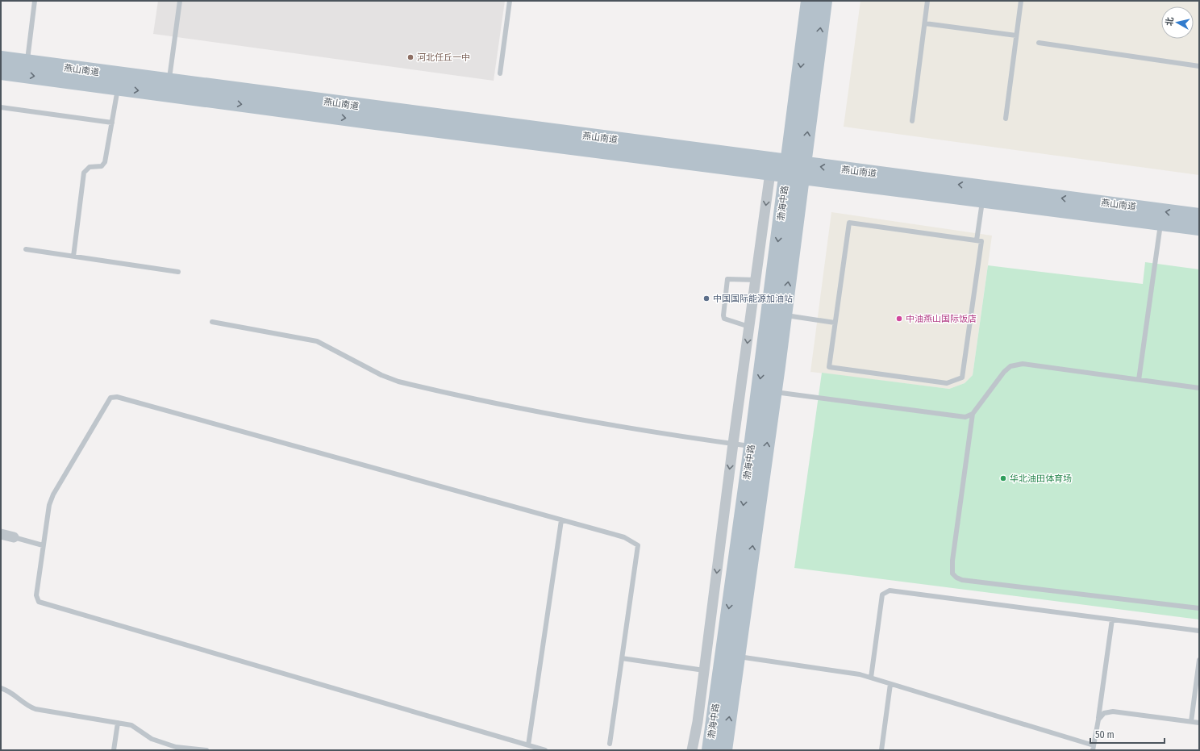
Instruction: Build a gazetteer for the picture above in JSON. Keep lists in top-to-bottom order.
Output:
{
  "streets": {
    "main road": ["燕山南道", "渤海中路"]
  },
  "crossings": [
    ["燕山南道", "渤海中路"]
  ],
  "places": [
    "河北任丘一中",
    "中国国际能源加油站",
    "中油燕山国际饭店",
    "华北油田体育场"
  ],
  "scale_bar": "50 m",
  "north": "left"
}
